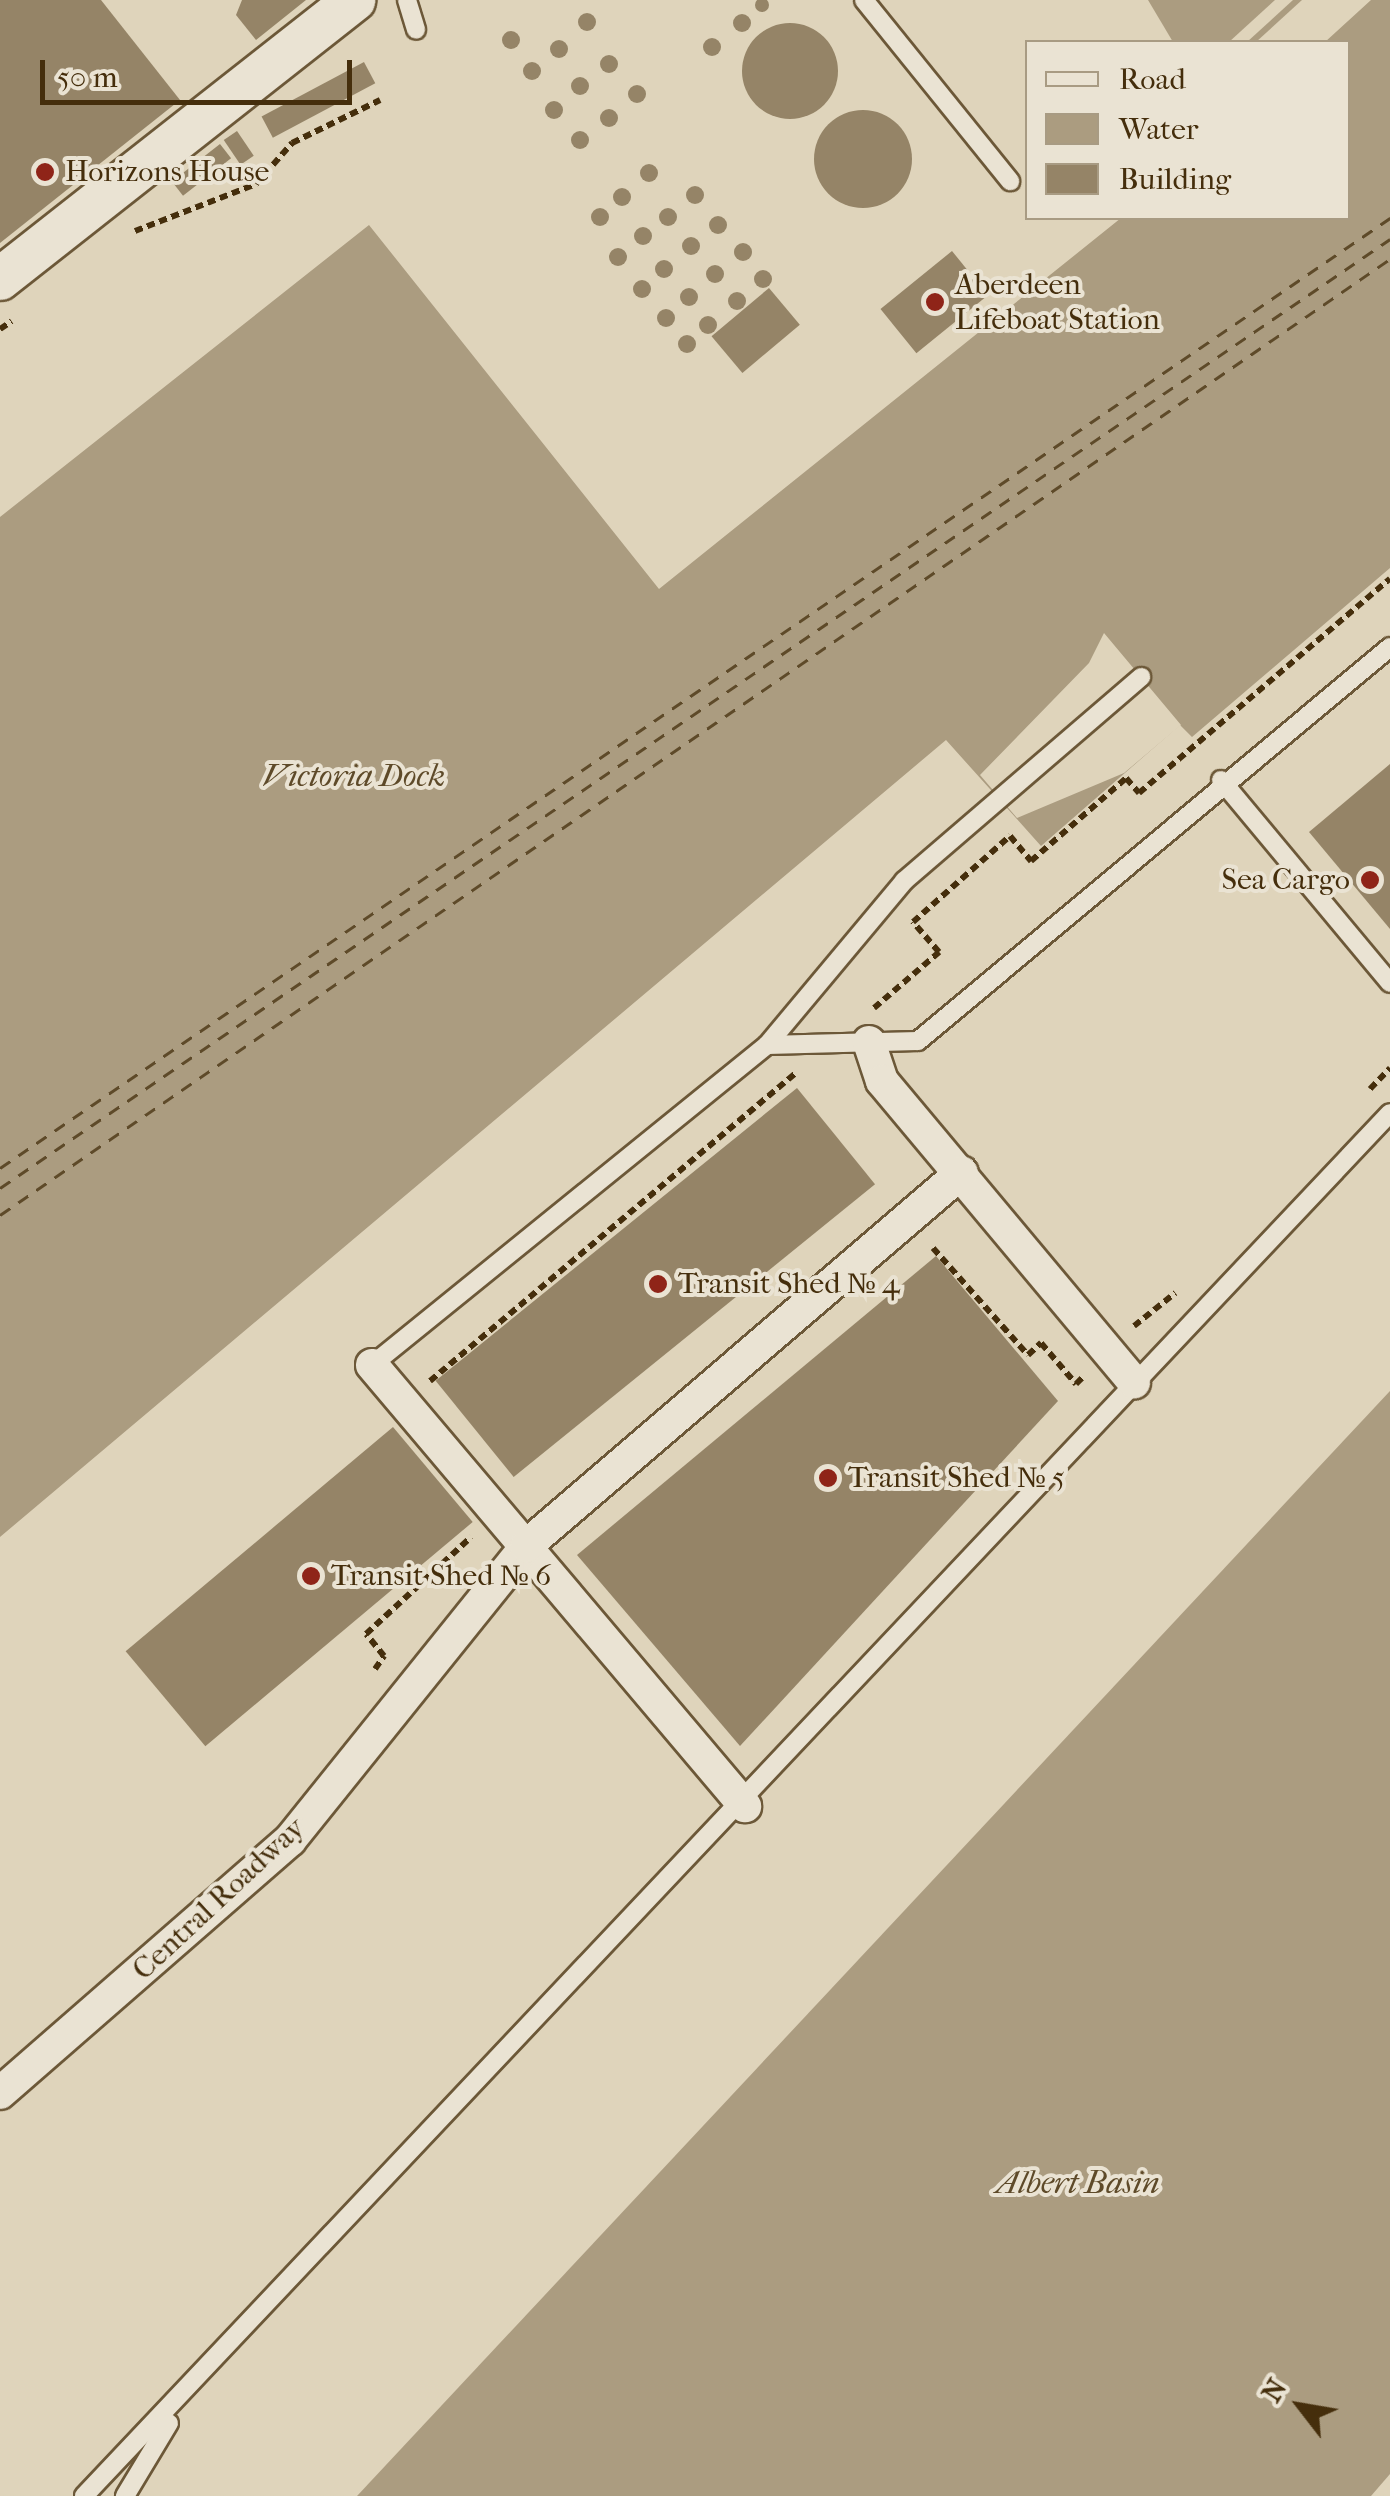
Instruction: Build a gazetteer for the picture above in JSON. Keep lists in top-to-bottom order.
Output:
{
  "streets": {
    "street": ["Central Roadway"]
  },
  "water": ["Victoria Dock", "Albert Basin"],
  "places": [
    "Horizons House",
    "Aberdeen Lifeboat Station",
    "Sea Cargo",
    "Transit Shed № 4",
    "Transit Shed № 5",
    "Transit Shed № 6"
  ],
  "legend": ["Road", "Water", "Building"],
  "scale_bar": "50 m",
  "north": "top left"
}
